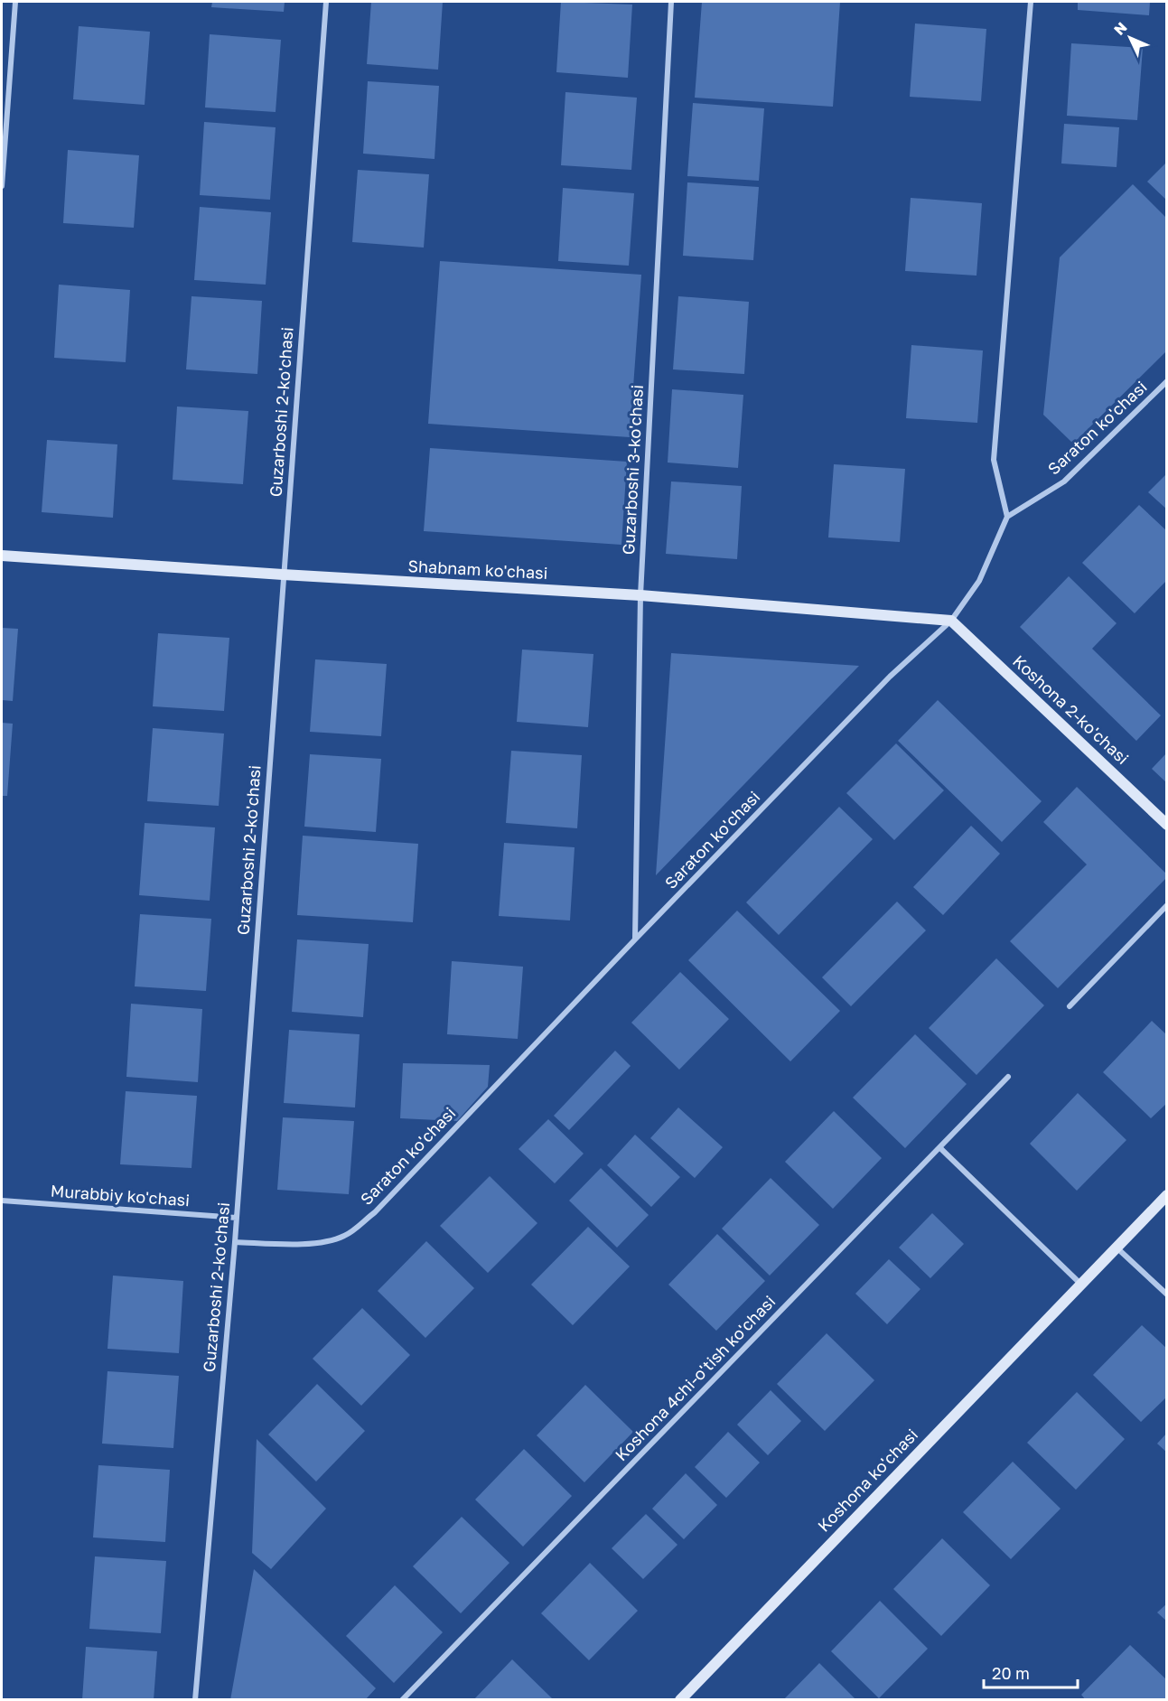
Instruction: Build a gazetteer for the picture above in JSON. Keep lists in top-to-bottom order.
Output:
{
  "streets": {
    "street": [
      "Guzarboshi 2-ko'chasi",
      "Saraton ko'chasi",
      "Guzarboshi 3-ko'chasi",
      "Shabnam ko'chasi",
      "Koshona 2-ko'chasi",
      "Murabbiy ko'chasi",
      "Koshona 4chi-o'tish ko'chasi",
      "Koshona ko'chasi"
    ]
  },
  "crossings": [
    ["Guzarboshi 2-ko'chasi", "Saraton ko'chasi"],
    ["Guzarboshi 2-ko'chasi", "Shabnam ko'chasi"],
    ["Guzarboshi 2-ko'chasi", "Murabbiy ko'chasi"],
    ["Saraton ko'chasi", "Guzarboshi 3-ko'chasi"],
    ["Saraton ko'chasi", "Shabnam ko'chasi"],
    ["Saraton ko'chasi", "Koshona 2-ko'chasi"],
    ["Guzarboshi 3-ko'chasi", "Shabnam ko'chasi"],
    ["Shabnam ko'chasi", "Koshona 2-ko'chasi"]
  ],
  "scale_bar": "20 m",
  "north": "top left"
}
